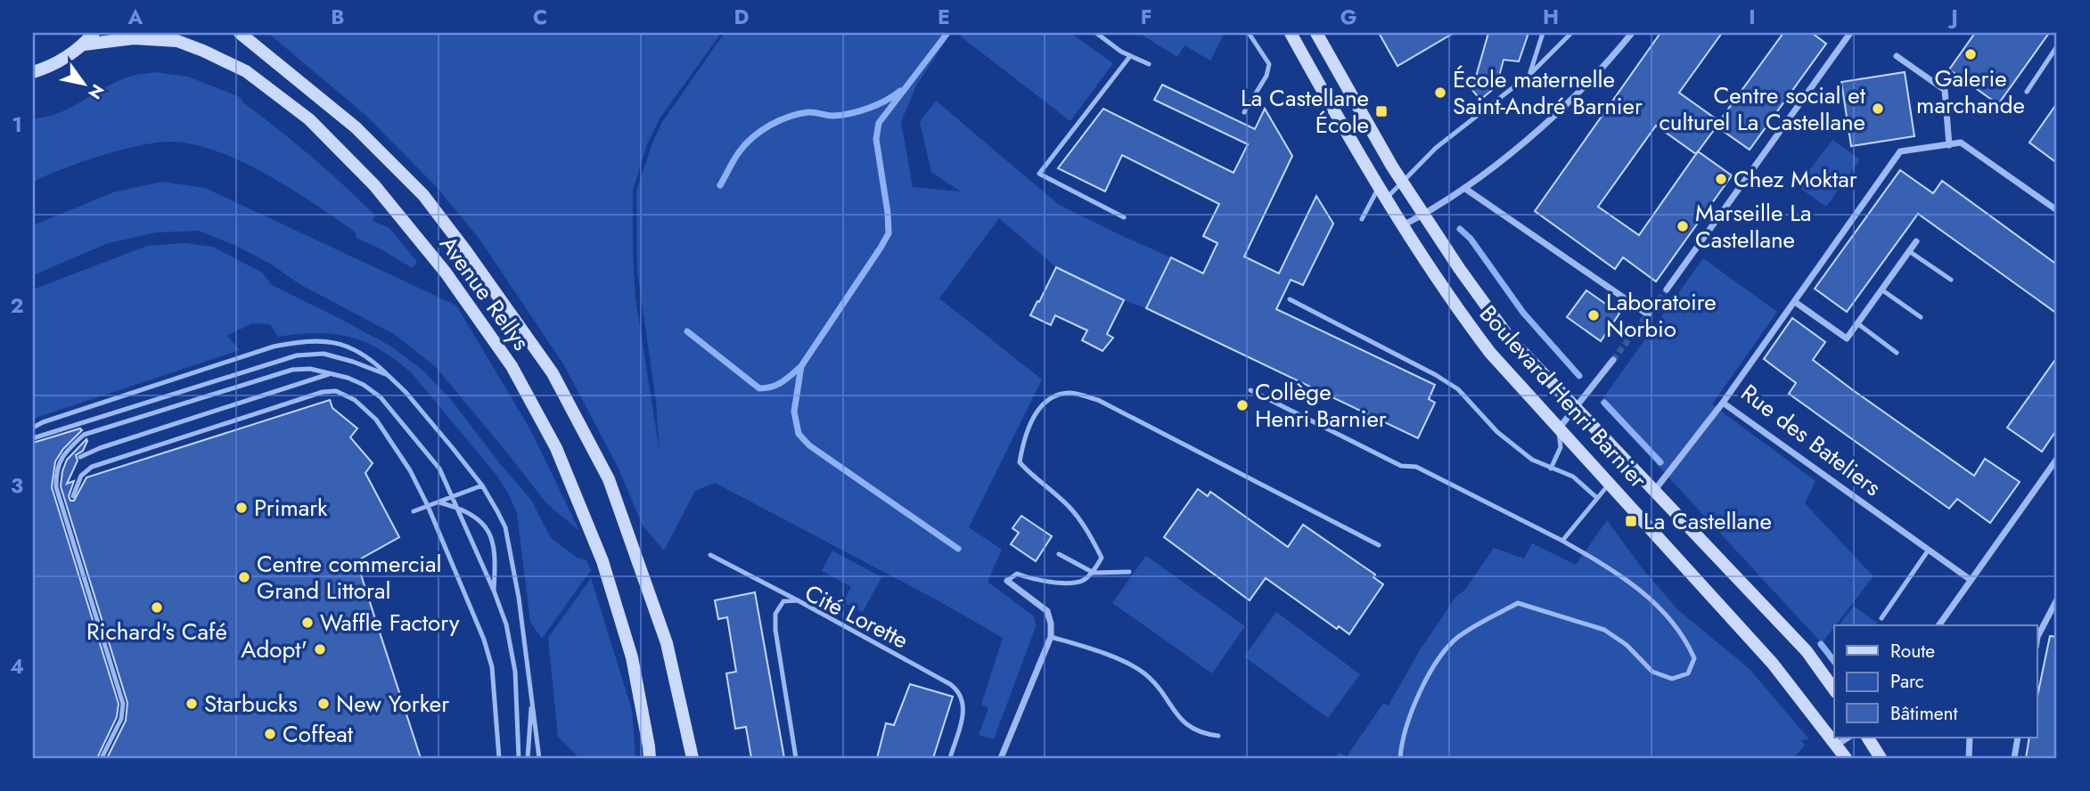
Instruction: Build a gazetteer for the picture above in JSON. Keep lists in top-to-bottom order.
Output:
{
  "streets": {
    "main road": ["Avenue Rellys", "Boulevard Henri Barnier"],
    "street": ["Rue des Bateliers"],
    "lane": ["Cité Lorette"]
  },
  "places": {
    "other": [
      "Galerie marchande",
      "École maternelle Saint-André Barnier",
      "Centre social et culturel La Castellane",
      "Chez Moktar",
      "Marseille La Castellane",
      "Laboratoire Norbio",
      "Collège Henri Barnier",
      "Primark",
      "Centre commercial Grand Littoral",
      "Richard's Café",
      "Waffle Factory",
      "Adopt'",
      "Starbucks",
      "New Yorker",
      "Coffeat"
    ],
    "transit": ["La Castellane École", "La Castellane"]
  },
  "legend": ["Route", "Parc", "Bâtiment"],
  "north": "bottom right",
  "grid": {
    "columns": [
      "A",
      "B",
      "C",
      "D",
      "E",
      "F",
      "G",
      "H",
      "I",
      "J"
    ],
    "rows": [
      "1",
      "2",
      "3",
      "4"
    ]
  }
}
